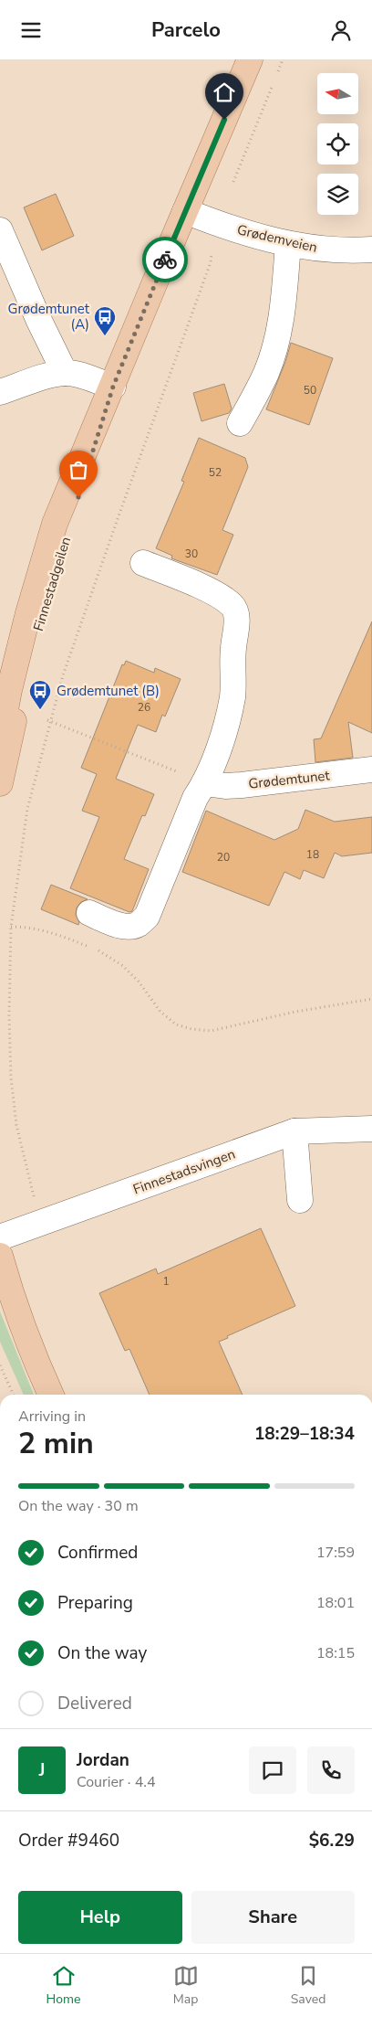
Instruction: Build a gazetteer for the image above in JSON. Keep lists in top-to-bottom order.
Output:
{
  "streets": {
    "main road": ["Finnestadgeilen"],
    "street": ["Grødemveien", "Grødemtunet", "Finnestadsvingen"]
  },
  "crossings": [
    ["Grødemveien", "Finnestadgeilen"]
  ],
  "places": {
    "bus stop": ["Grødemtunet (A)", "Grødemtunet (B)"]
  },
  "house_numbers": [
    "50",
    "52",
    "30",
    "26",
    "18",
    "20",
    "1"
  ],
  "north": "left",
  "page": {
    "header": "Parcelo",
    "heading": ["2 min", "Arriving in", "18:29–18:34"],
    "panel": [
      "Jordan",
      "Courier · 4.4",
      "Order #9460",
      "$6.29"
    ],
    "bar": "On the way · 30 m",
    "list": [
      ["Confirmed", "17:59"],
      ["Preparing", "18:01"],
      ["On the way", "18:15"],
      "Delivered"
    ],
    "round": "J",
    "buttons": ["Help", "Share"],
    "tabs": ["Home", "Map", "Saved"]
  }
}
